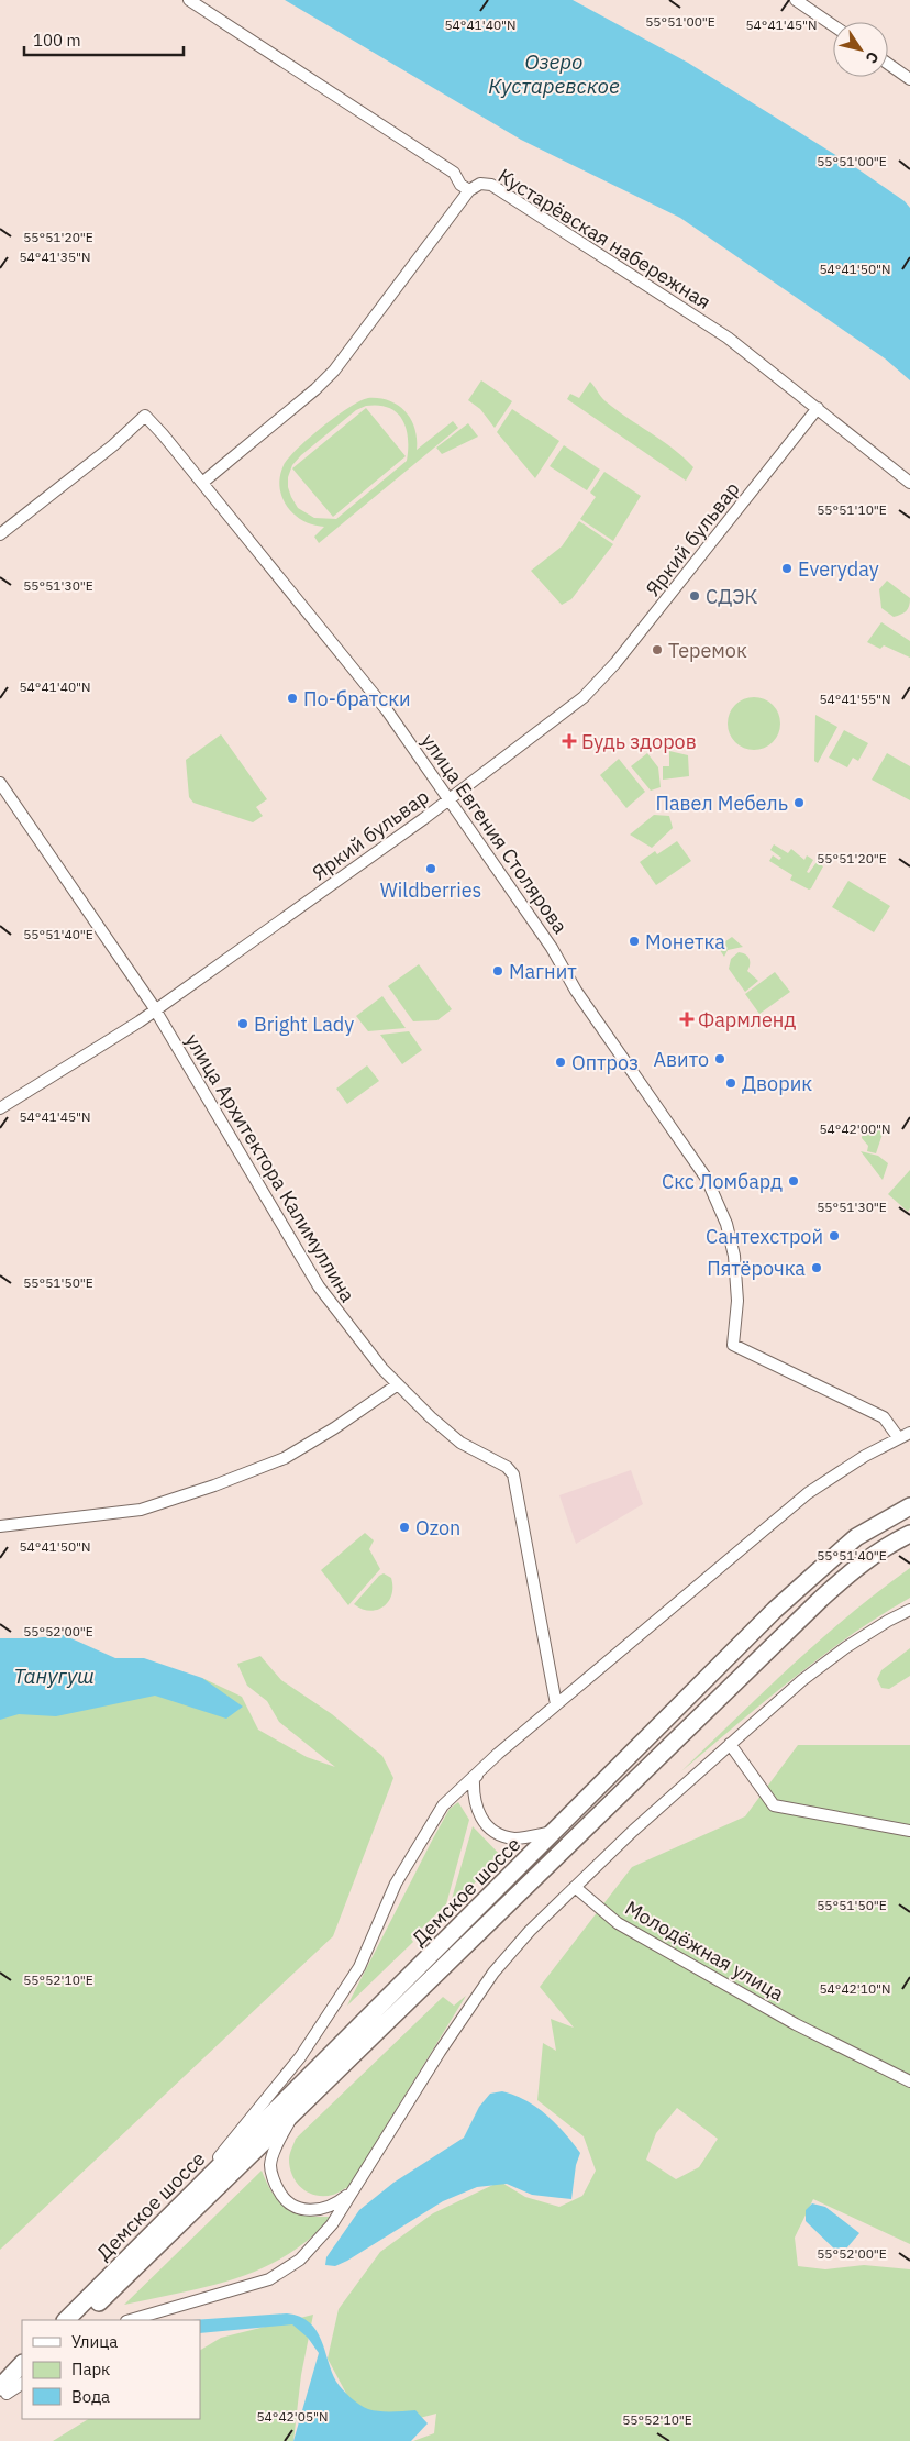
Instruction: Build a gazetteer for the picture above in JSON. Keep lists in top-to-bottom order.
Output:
{
  "streets": {
    "main road": ["Демское шоссе"],
    "street": [
      "Кустарёвская набережная",
      "Яркий бульвар",
      "улица Евгения Столярова",
      "улица Архитектора Калимуллина",
      "Молодёжная улица"
    ]
  },
  "crossings": [
    ["Кустарёвская набережная", "Яркий бульвар"],
    ["Яркий бульвар", "улица Евгения Столярова"],
    ["Яркий бульвар", "улица Архитектора Калимуллина"]
  ],
  "water": ["Озеро Кустаревское", "Танугуш"],
  "places": {
    "other": [
      "Everyday",
      "СДЭК",
      "Теремок",
      "По-братски",
      "Павел Мебель",
      "Wildberries",
      "Монетка",
      "Магнит",
      "Bright Lady",
      "Авито",
      "Оптроз",
      "Дворик",
      "Скс Ломбард",
      "Сантехстрой",
      "Пятёрочка",
      "Ozon"
    ],
    "health": ["Будь здоров", "Фармленд"]
  },
  "legend": ["Улица", "Парк", "Вода"],
  "scale_bar": "100 m",
  "north": "bottom right",
  "coordinates": [
    "55°51'00\"E",
    "54°41'40\"N",
    "54°41'45\"N",
    "55°51'20\"E",
    "54°41'35\"N",
    "54°41'50\"N",
    "55°51'10\"E",
    "55°51'30\"E",
    "54°41'55\"N",
    "55°51'40\"E",
    "54°42'00\"N",
    "55°51'50\"E",
    "55°52'00\"E",
    "55°52'10\"E",
    "54°42'10\"N",
    "54°42'05\"N"
  ]
}
